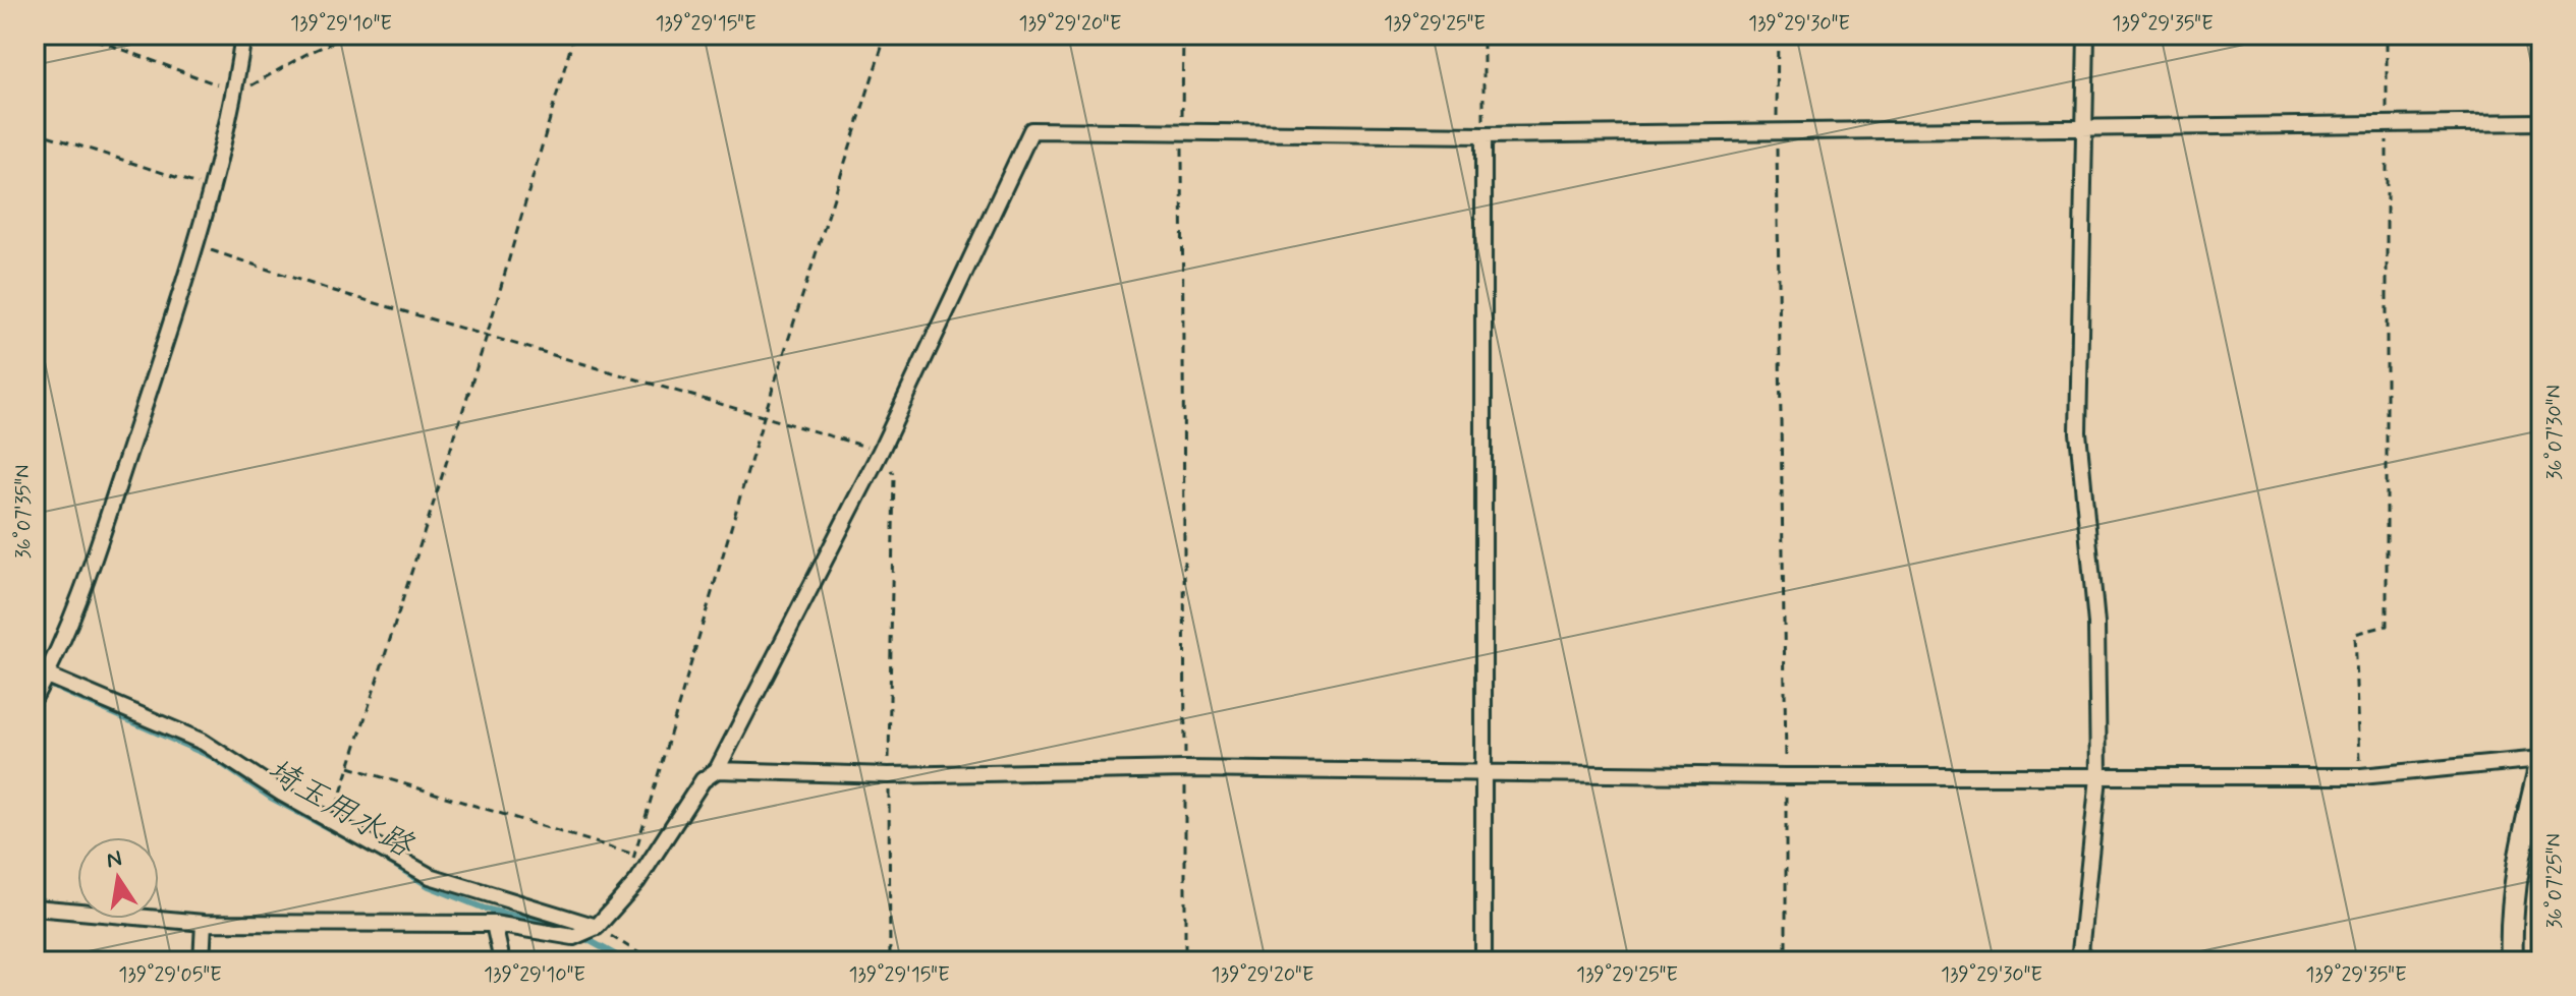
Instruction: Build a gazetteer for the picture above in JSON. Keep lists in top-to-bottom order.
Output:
{
  "water": ["埼玉用水路"],
  "north": "top",
  "coordinates": [
    "139°29'10\"E",
    "139°29'15\"E",
    "139°29'20\"E",
    "139°29'25\"E",
    "139°29'30\"E",
    "139°29'35\"E",
    "36°07'30\"N",
    "36°07'35\"N",
    "36°07'25\"N",
    "139°29'05\"E"
  ]
}
